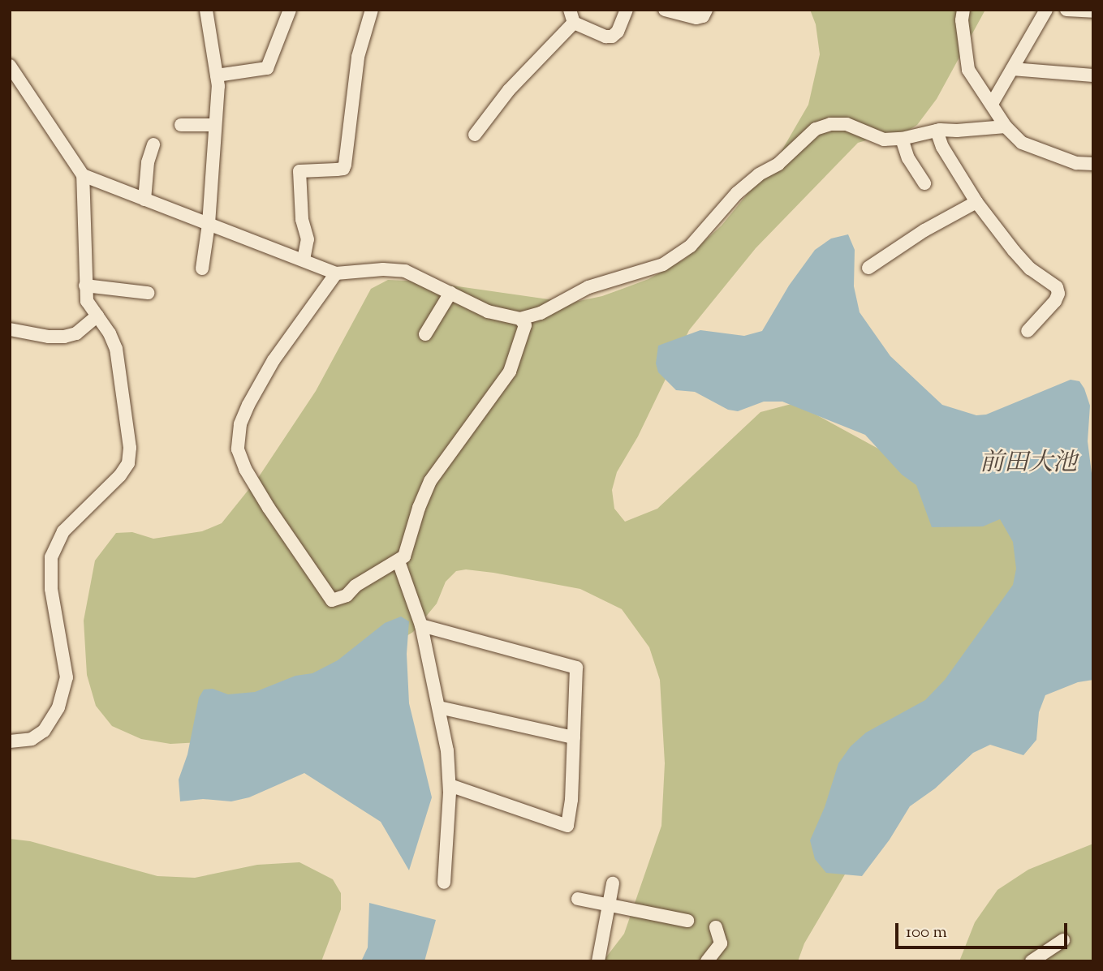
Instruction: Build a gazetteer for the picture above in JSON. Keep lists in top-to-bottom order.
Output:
{
  "water": ["前田大池"],
  "scale_bar": "100 m"
}
